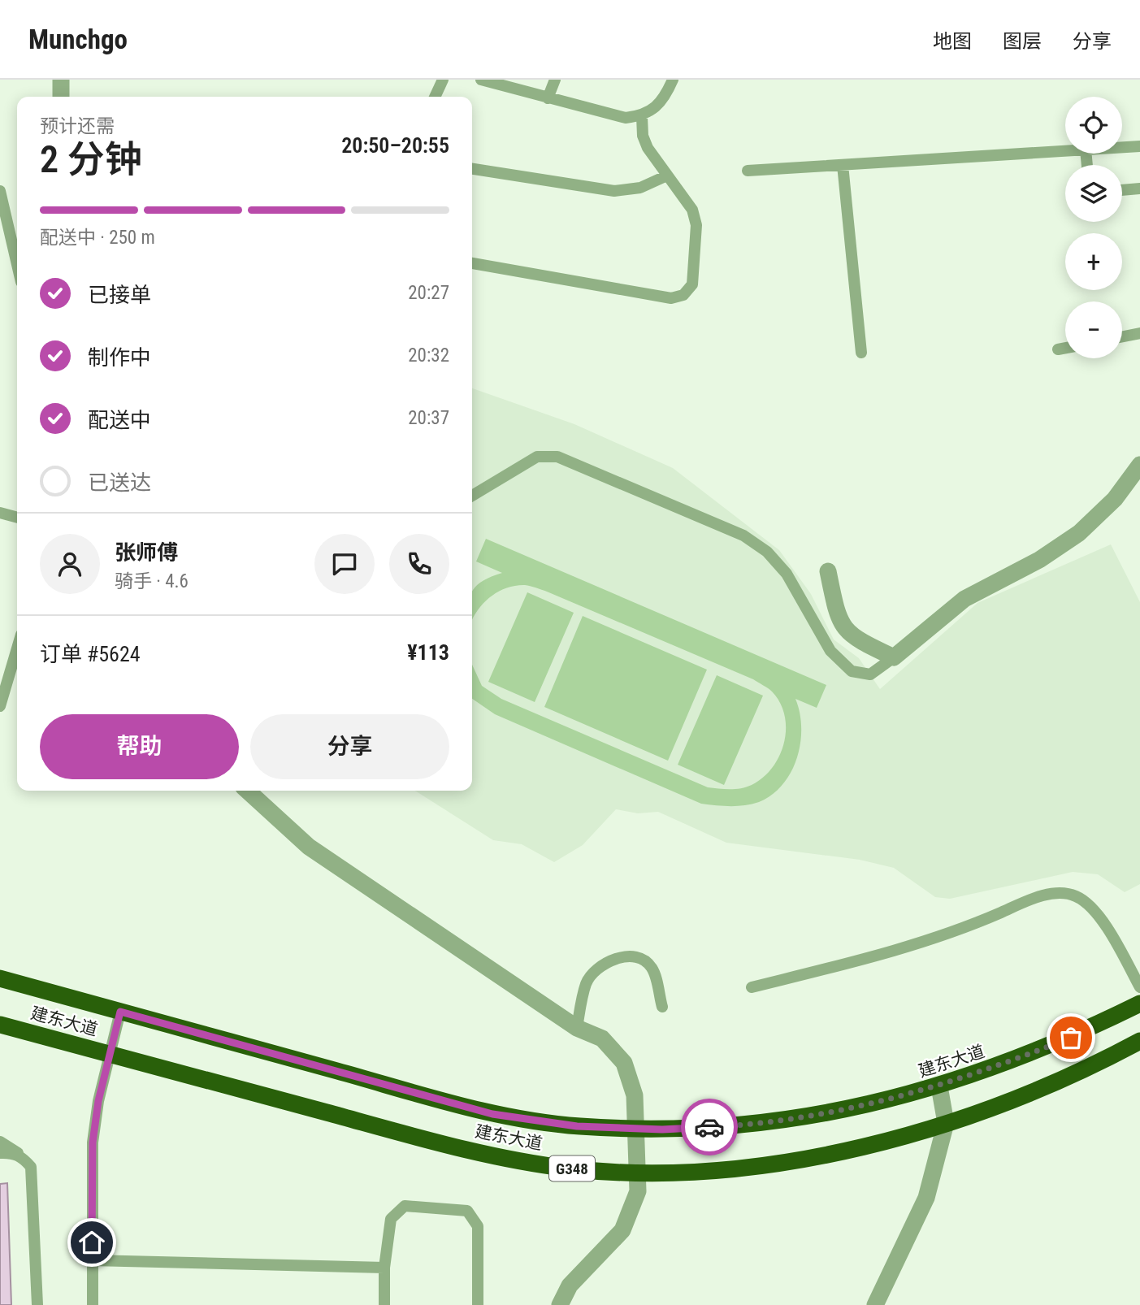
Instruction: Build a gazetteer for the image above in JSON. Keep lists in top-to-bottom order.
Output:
{
  "streets": {
    "highway": ["建东大道", "G348"]
  },
  "page": {
    "header": "Munchgo",
    "nav": ["地图", "图层", "分享"],
    "map_buttons": ["+", "−"],
    "heading": ["2 分钟", "预计还需", "20:50–20:55"],
    "panel": [
      "张师傅",
      "骑手 · 4.6",
      "订单 #5624",
      "¥113"
    ],
    "bar": "配送中 · 250 m",
    "list": [
      ["已接单", "20:27"],
      ["制作中", "20:32"],
      ["配送中", "20:37"],
      "已送达"
    ],
    "buttons": ["帮助", "分享"]
  }
}
